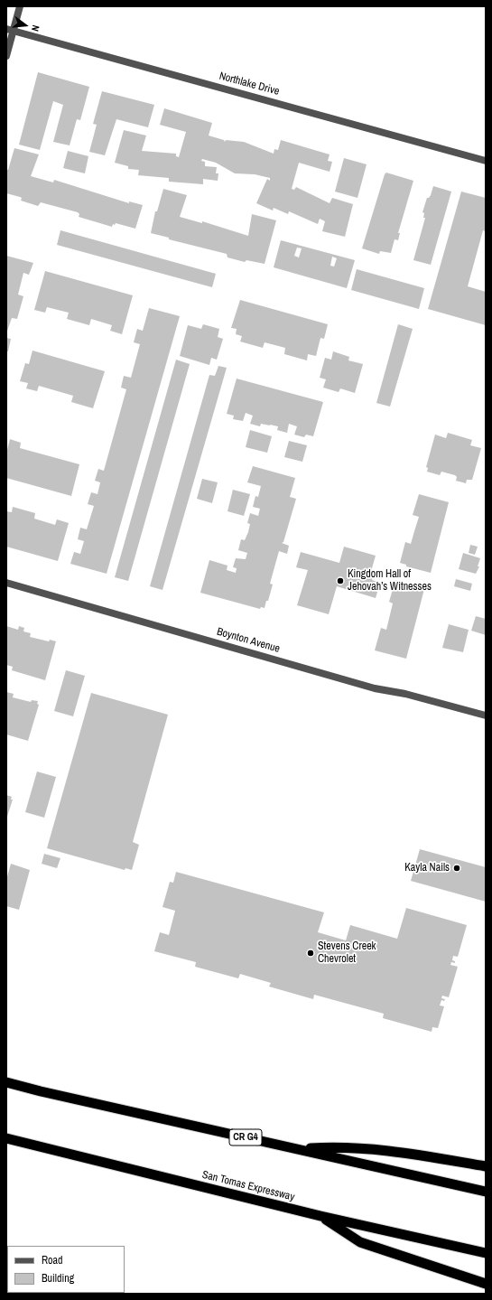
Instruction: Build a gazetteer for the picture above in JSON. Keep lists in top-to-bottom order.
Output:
{
  "streets": {
    "highway": ["CR G4", "San Tomas Expressway"],
    "street": ["Northlake Drive", "Boynton Avenue"]
  },
  "places": ["Kingdom Hall of Jehovah’s Witnesses", "Kayla Nails", "Stevens Creek Chevrolet"],
  "legend": ["Road", "Building"],
  "north": "right"
}
